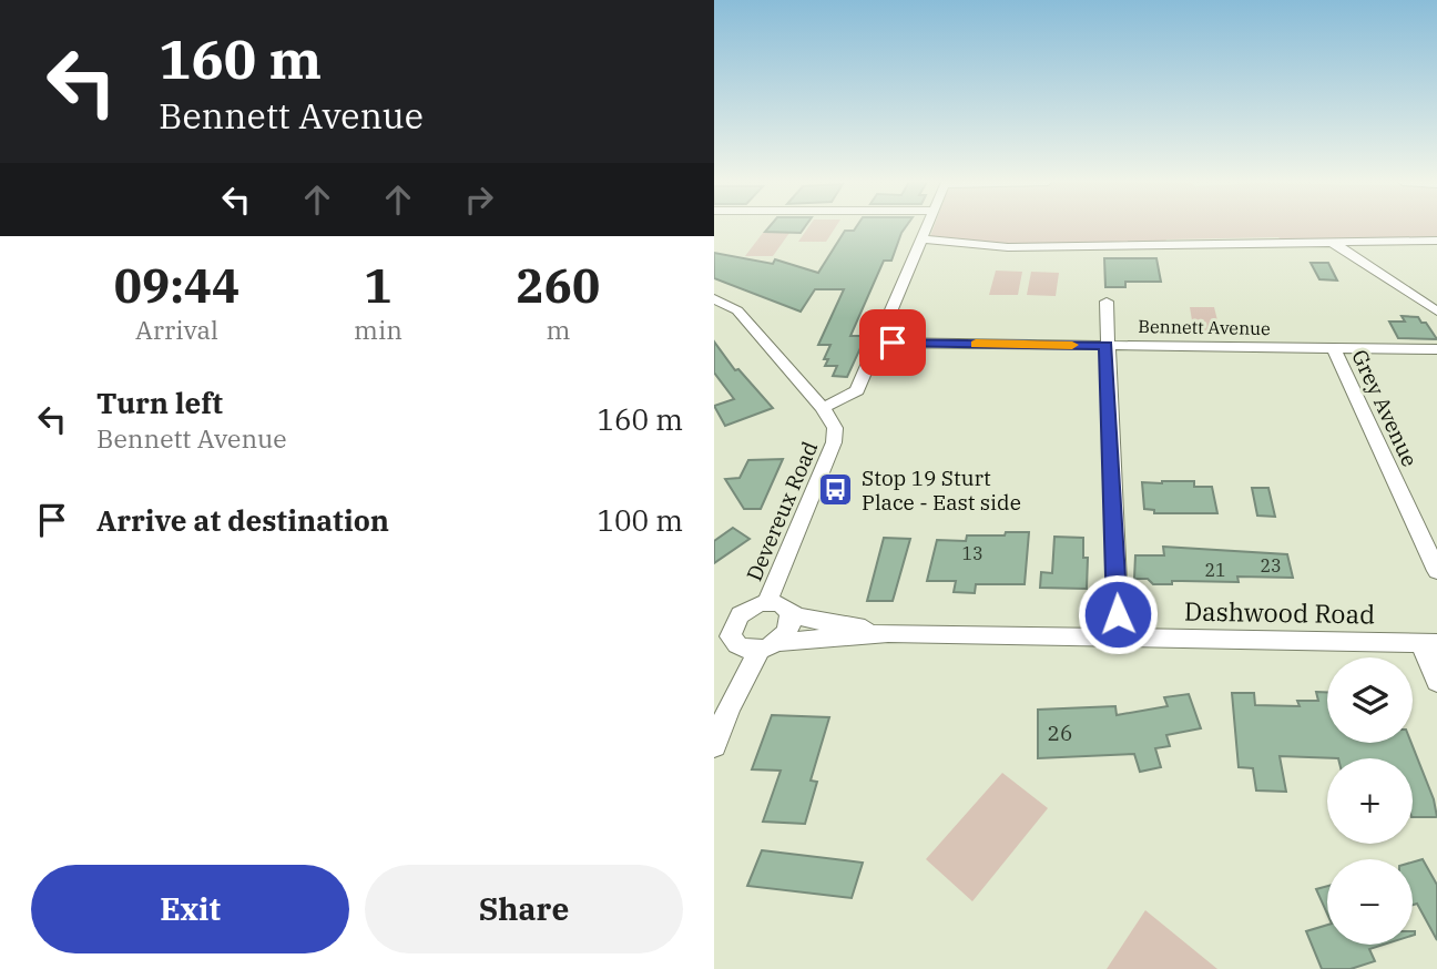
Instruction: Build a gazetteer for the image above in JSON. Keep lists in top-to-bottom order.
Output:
{
  "streets": {
    "street": [
      "Bennett Avenue",
      "Grey Avenue",
      "Devereux Road",
      "Dashwood Road"
    ]
  },
  "crossings": [
    ["Bennett Avenue", "Grey Avenue"]
  ],
  "places": {
    "bus stop": ["Stop 19 Sturt Place - East side"]
  },
  "house_numbers": [
    "13",
    "23",
    "21",
    "26"
  ],
  "page": {
    "turn": ["160 m", "Bennett Avenue"],
    "eta": [
      "09:44",
      "Arrival",
      "1",
      "min",
      "260",
      "m"
    ],
    "list": [
      {
        "name": "Turn left",
        "note": "Bennett Avenue",
        "value": "160 m"
      },
      {
        "name": "Arrive at destination",
        "value": "100 m"
      }
    ],
    "map_buttons": ["+", "−"],
    "buttons": ["Exit", "Share"]
  }
}
